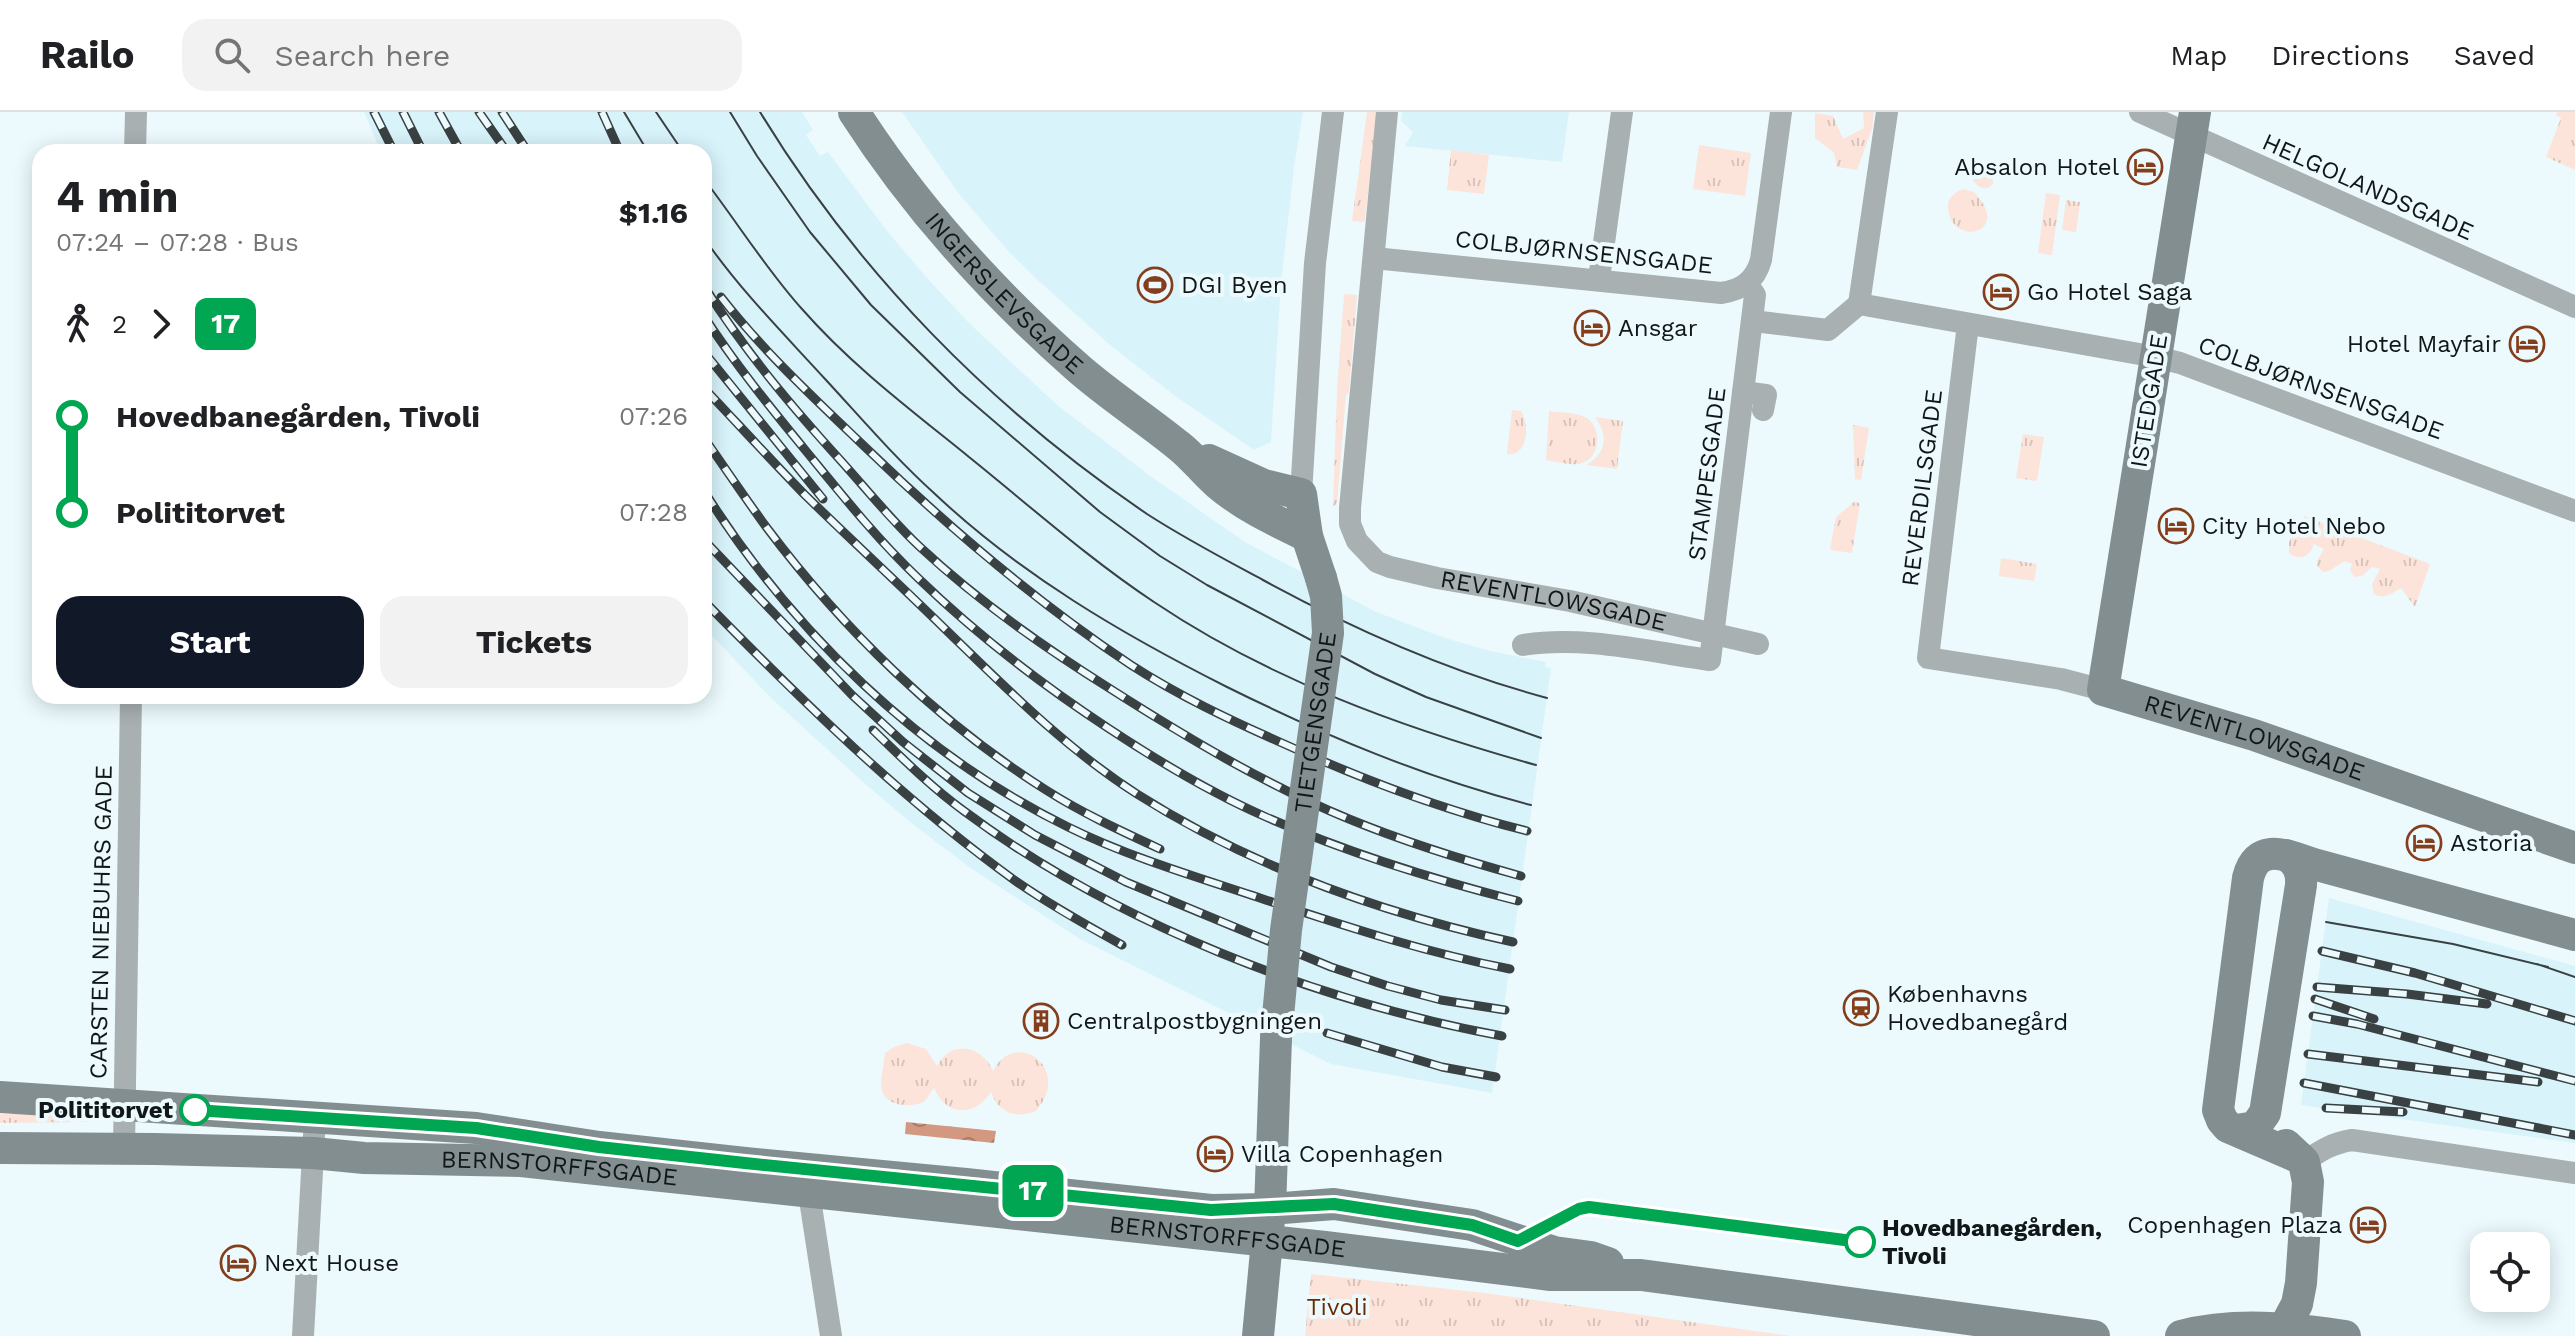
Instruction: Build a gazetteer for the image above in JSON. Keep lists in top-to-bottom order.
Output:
{
  "streets": {
    "street": [
      "HELGOLANDSGADE",
      "COLBJØRNSENSGADE",
      "INGERSLEVSGADE",
      "ISTEDGADE",
      "STAMPESGADE",
      "REVERDILSGADE",
      "REVENTLOWSGADE",
      "TIETGENSGADE",
      "CARSTEN NIEBUHRS GADE",
      "BERNSTORFFSGADE"
    ]
  },
  "crossings": [
    ["HELGOLANDSGADE", "ISTEDGADE"],
    ["COLBJØRNSENSGADE", "ISTEDGADE"],
    ["COLBJØRNSENSGADE", "STAMPESGADE"],
    ["COLBJØRNSENSGADE", "REVERDILSGADE"],
    ["COLBJØRNSENSGADE", "REVENTLOWSGADE"],
    ["INGERSLEVSGADE", "TIETGENSGADE"],
    ["ISTEDGADE", "REVENTLOWSGADE"],
    ["STAMPESGADE", "REVENTLOWSGADE"],
    ["REVERDILSGADE", "REVENTLOWSGADE"],
    ["TIETGENSGADE", "BERNSTORFFSGADE"],
    ["CARSTEN NIEBUHRS GADE", "BERNSTORFFSGADE"]
  ],
  "parks": ["Tivoli"],
  "places": {
    "hotel": [
      "Absalon Hotel",
      "Go Hotel Saga",
      "Ansgar",
      "Hotel Mayfair",
      "City Hotel Nebo",
      "Astoria",
      "Villa Copenhagen",
      "Copenhagen Plaza",
      "Next House"
    ],
    "sports": ["DGI Byen"],
    "station": ["Københavns Hovedbanegård"],
    "building": ["Centralpostbygningen"],
    "other": ["Polititorvet", "Hovedbanegården, Tivoli"]
  },
  "lines": ["bus line 17"],
  "page": {
    "header": "Railo",
    "search": "Search here",
    "nav": ["Map", "Directions", "Saved"],
    "on_map": "17",
    "heading": ["4 min", "07:24 – 07:28 · Bus", "$1.16"],
    "legs": ["2", "17"],
    "list": [
      {
        "name": "Hovedbanegården, Tivoli",
        "value": "07:26"
      },
      {
        "name": "Polititorvet",
        "value": "07:28"
      }
    ],
    "buttons": ["Start", "Tickets"]
  }
}
